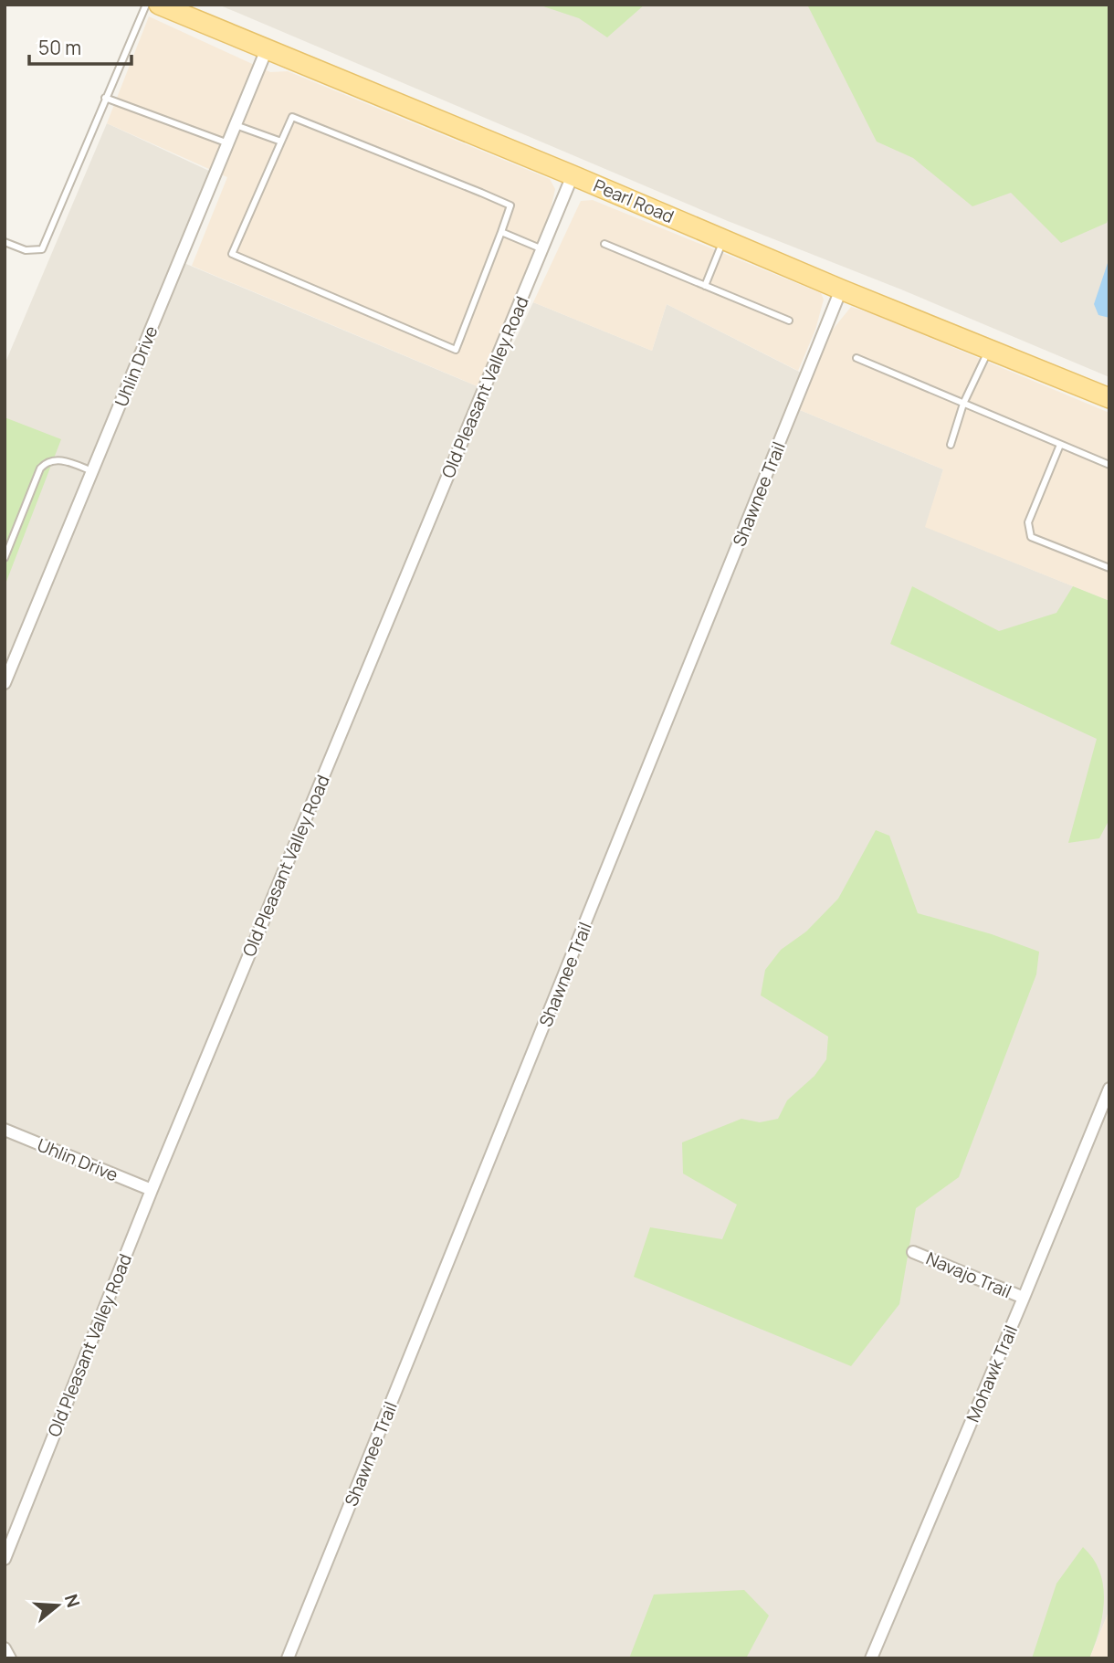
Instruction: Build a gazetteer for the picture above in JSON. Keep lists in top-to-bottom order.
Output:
{
  "streets": {
    "main road": ["Pearl Road"],
    "street": [
      "Uhlin Drive",
      "Old Pleasant Valley Road",
      "Shawnee Trail",
      "Navajo Trail",
      "Mohawk Trail"
    ]
  },
  "crossings": [
    ["Pearl Road", "Uhlin Drive"],
    ["Pearl Road", "Old Pleasant Valley Road"],
    ["Pearl Road", "Shawnee Trail"],
    ["Uhlin Drive", "Old Pleasant Valley Road"],
    ["Navajo Trail", "Mohawk Trail"]
  ],
  "scale_bar": "50 m",
  "north": "right"
}
